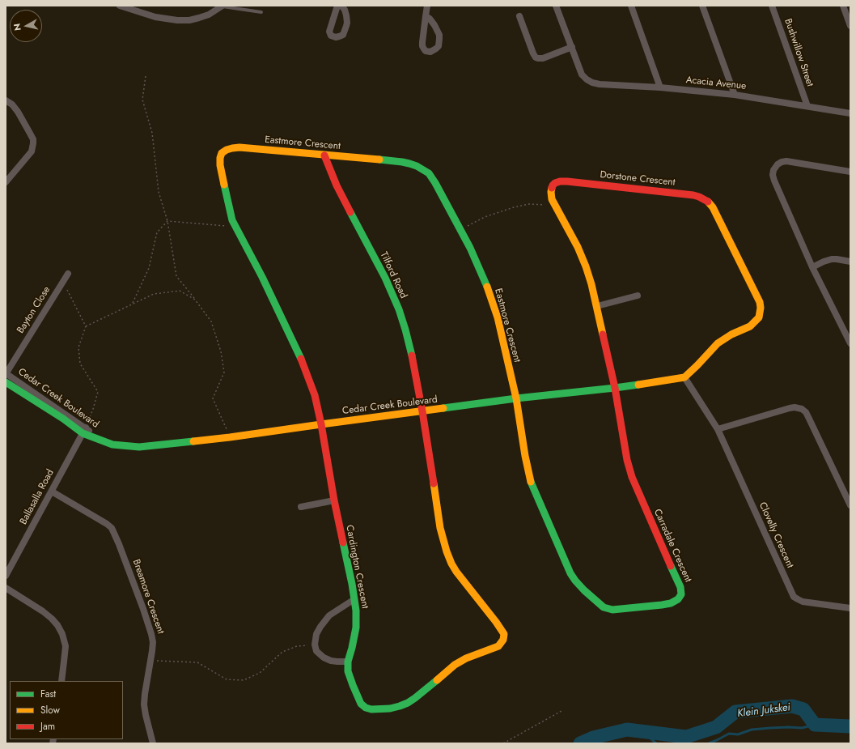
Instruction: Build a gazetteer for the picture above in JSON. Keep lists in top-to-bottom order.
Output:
{
  "streets": {
    "street": [
      "Bushwillow Street",
      "Acacia Avenue",
      "Eastmore Crescent",
      "Dorstone Crescent",
      "Tilford Road",
      "Bayton Close",
      "Cedar Creek Boulevard",
      "Ballasalla Road",
      "Clovelly Crescent",
      "Carradale Crescent",
      "Cardington Crescent",
      "Breamore Crescent"
    ]
  },
  "crossings": [
    ["Bushwillow Street", "Acacia Avenue"],
    ["Eastmore Crescent", "Tilford Road"],
    ["Eastmore Crescent", "Cedar Creek Boulevard"],
    ["Eastmore Crescent", "Carradale Crescent"],
    ["Eastmore Crescent", "Cardington Crescent"],
    ["Dorstone Crescent", "Cedar Creek Boulevard"],
    ["Dorstone Crescent", "Clovelly Crescent"],
    ["Dorstone Crescent", "Carradale Crescent"],
    ["Tilford Road", "Cedar Creek Boulevard"],
    ["Tilford Road", "Cardington Crescent"],
    ["Bayton Close", "Cedar Creek Boulevard"],
    ["Cedar Creek Boulevard", "Ballasalla Road"],
    ["Cedar Creek Boulevard", "Clovelly Crescent"],
    ["Cedar Creek Boulevard", "Carradale Crescent"],
    ["Cedar Creek Boulevard", "Cardington Crescent"],
    ["Ballasalla Road", "Breamore Crescent"]
  ],
  "water": ["Klein Jukskei"],
  "legend": ["Fast", "Slow", "Jam"],
  "north": "left"
}
